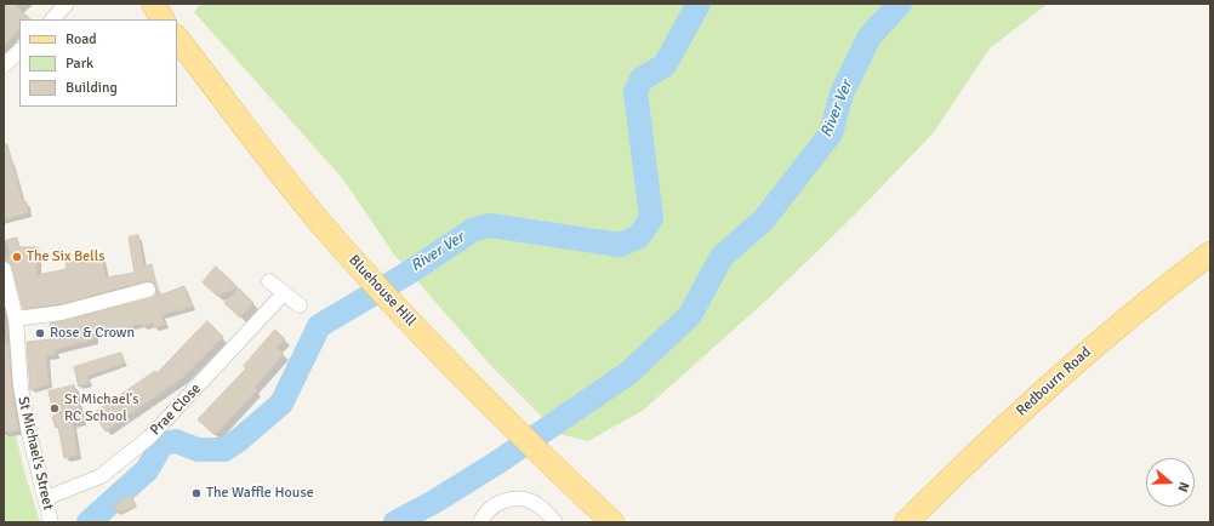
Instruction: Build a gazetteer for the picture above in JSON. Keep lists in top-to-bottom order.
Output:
{
  "streets": {
    "main road": ["Bluehouse Hill", "Redbourn Road"],
    "street": ["Prae Close", "St Michael's Street"]
  },
  "crossings": [
    ["Prae Close", "St Michael's Street"]
  ],
  "water": ["River Ver"],
  "places": [
    "The Six Bells",
    "Rose & Crown",
    "St Michael's RC School",
    "The Waffle House"
  ],
  "legend": ["Road", "Park", "Building"],
  "north": "right"
}
